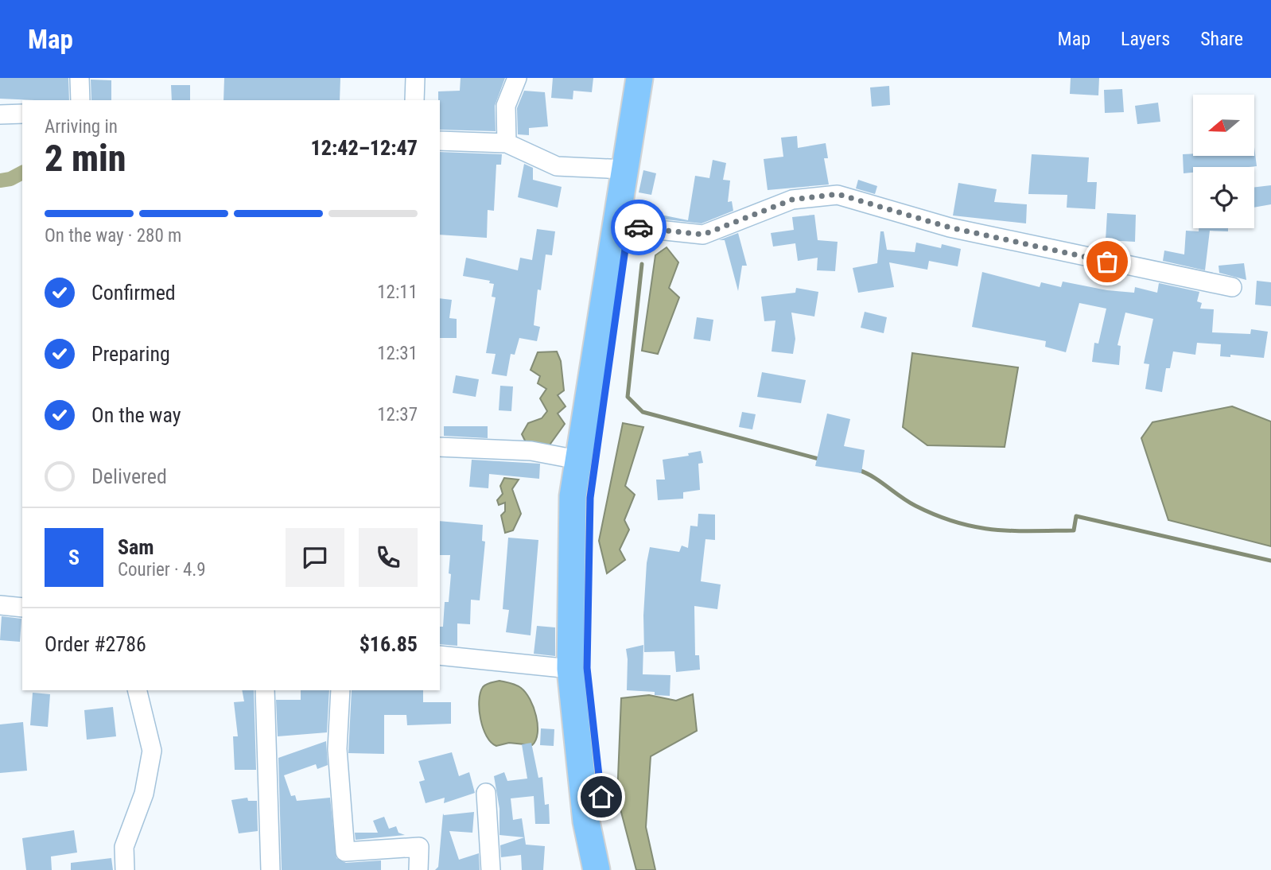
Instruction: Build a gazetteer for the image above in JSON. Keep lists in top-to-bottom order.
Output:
{
  "north": "left",
  "page": {
    "header": "Map",
    "nav": ["Map", "Layers", "Share"],
    "heading": ["2 min", "Arriving in", "12:42–12:47"],
    "panel": [
      "Sam",
      "Courier · 4.9",
      "Order #2786",
      "$16.85"
    ],
    "bar": "On the way · 280 m",
    "list": [
      ["Confirmed", "12:11"],
      ["Preparing", "12:31"],
      ["On the way", "12:37"],
      "Delivered"
    ],
    "round": "S"
  }
}
